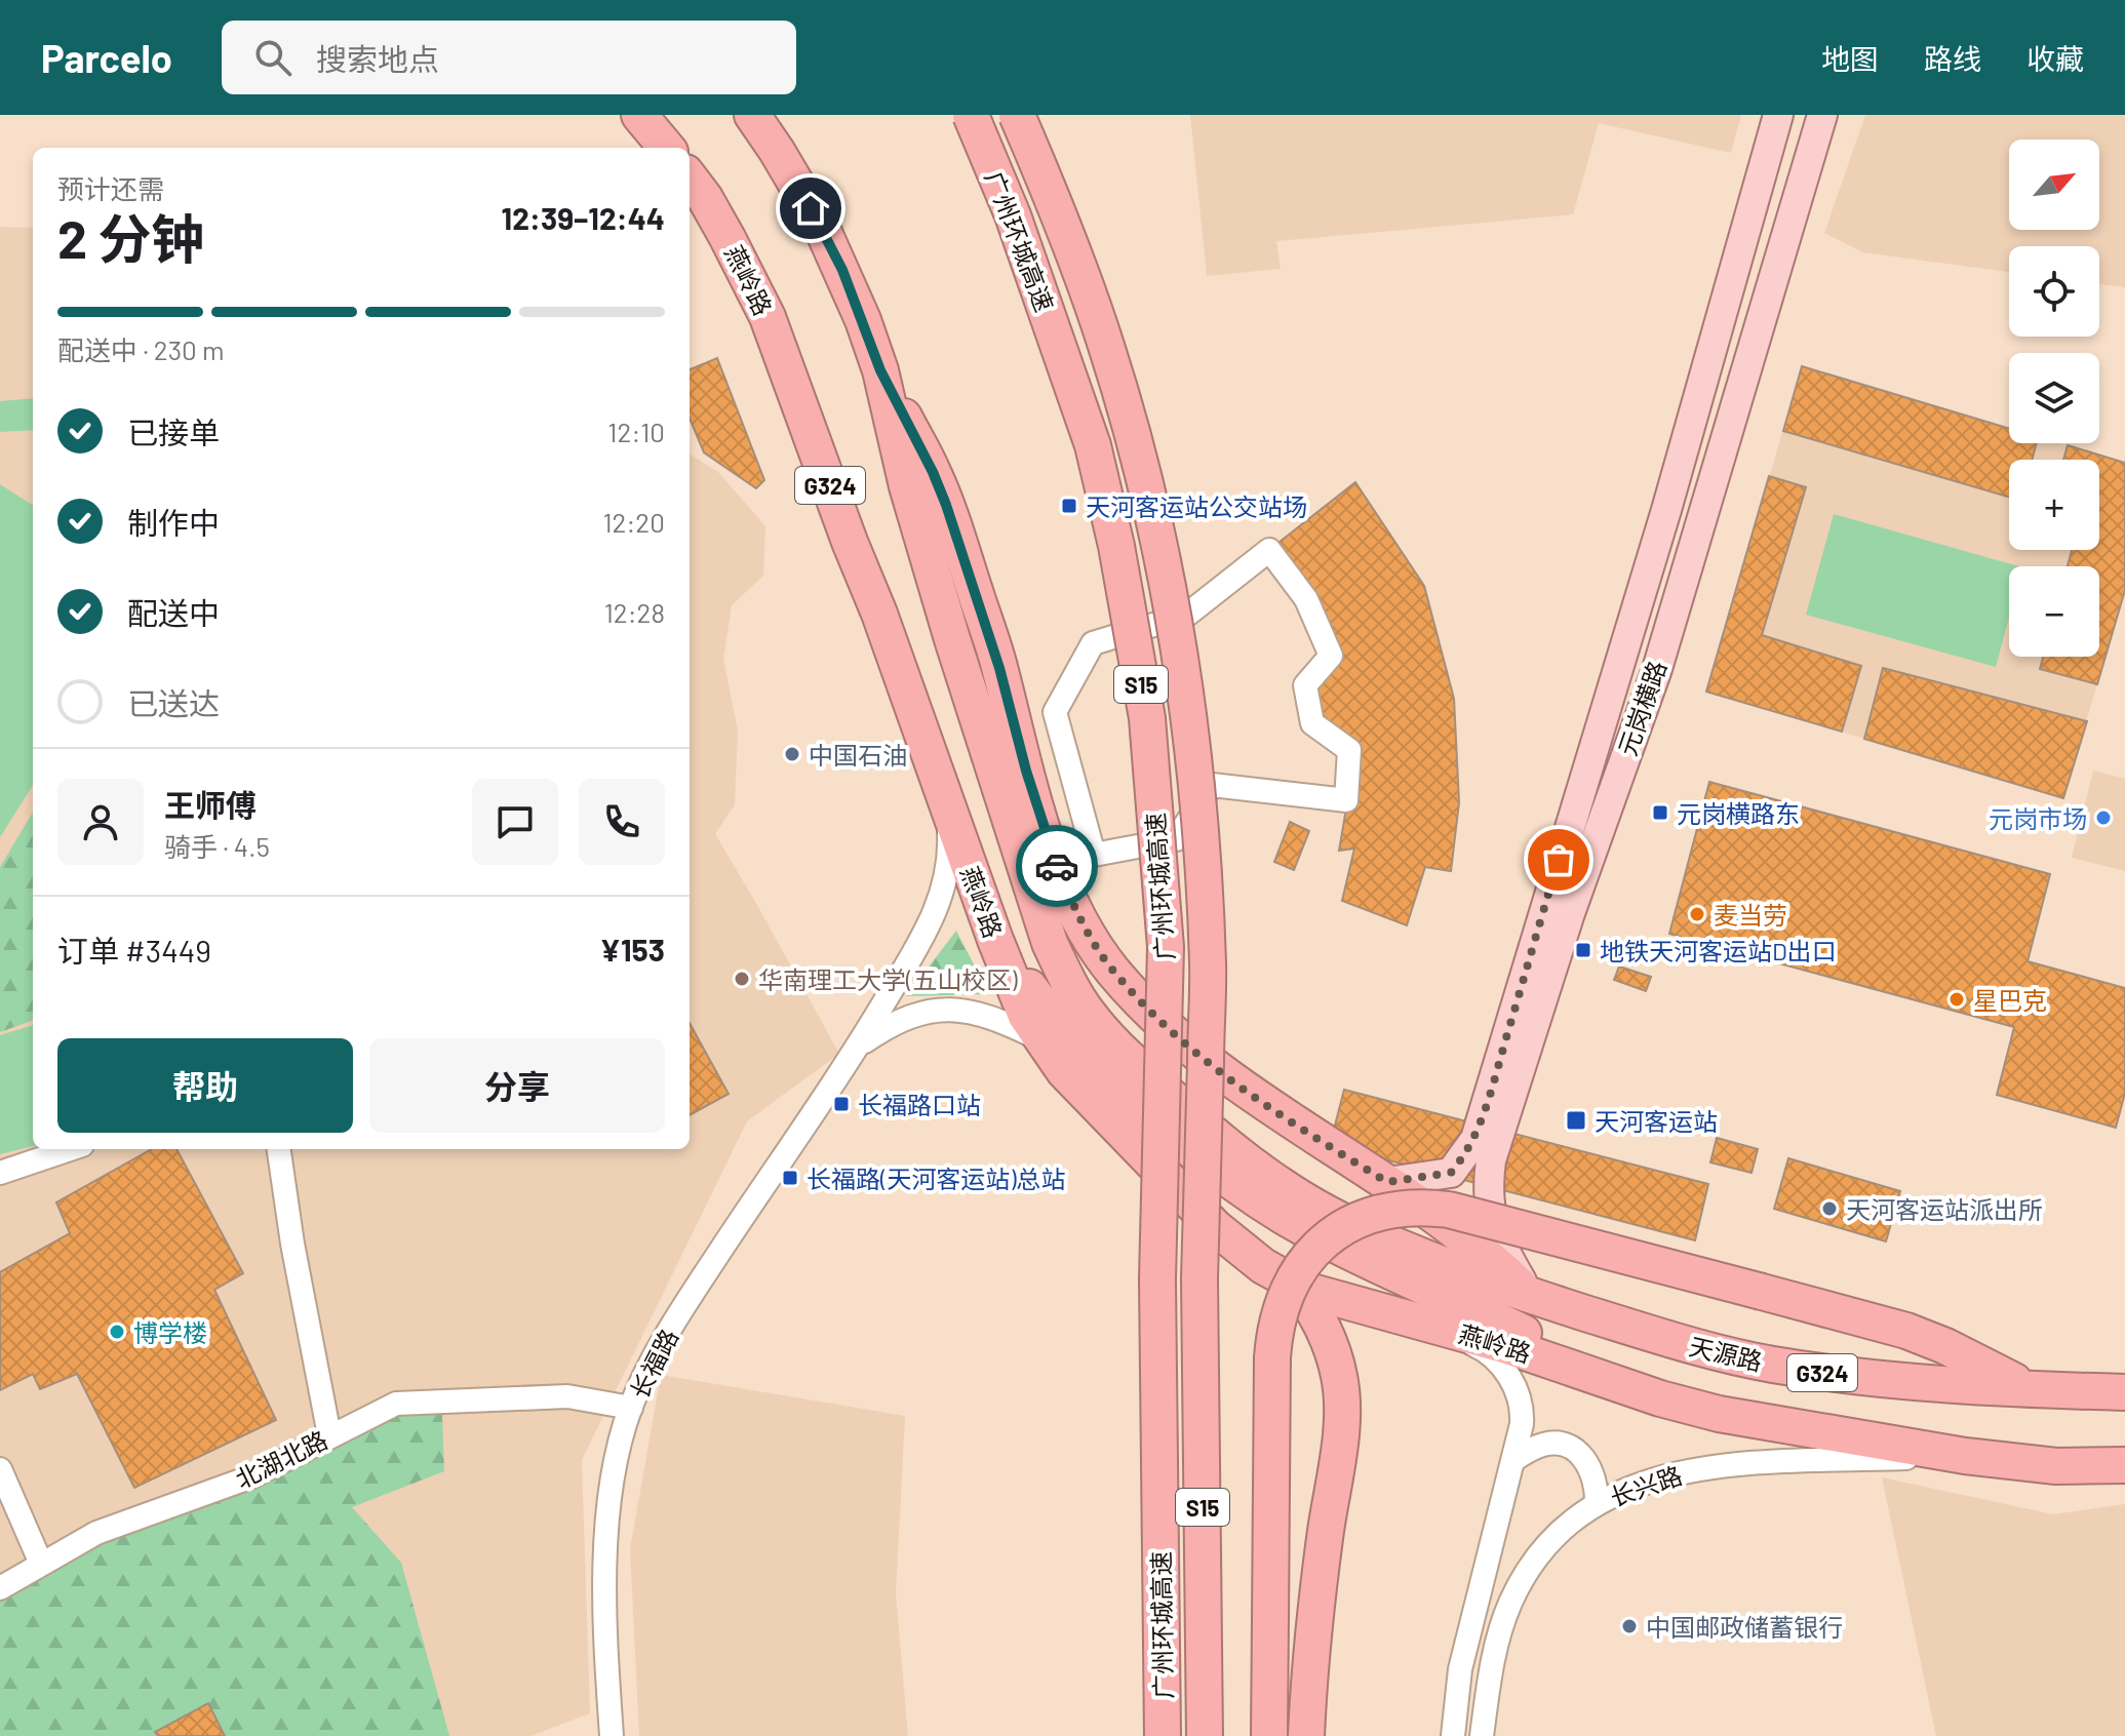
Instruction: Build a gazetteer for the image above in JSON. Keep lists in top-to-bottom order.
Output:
{
  "streets": {
    "highway": [
      "广州环城高速",
      "燕岭路",
      "G324",
      "S15",
      "天源路"
    ],
    "main road": ["元岗横路"],
    "street": ["长福路", "北湖北路", "长兴路"]
  },
  "crossings": [
    ["燕岭路", "G324"],
    ["燕岭路", "元岗横路"],
    ["燕岭路", "天源路"],
    ["燕岭路", "长福路"],
    ["G324", "元岗横路"],
    ["G324", "天源路"],
    ["G324", "长兴路"],
    ["元岗横路", "天源路"],
    ["长福路", "北湖北路"]
  ],
  "places": {
    "transit": [
      "天河客运站公交站场",
      "元岗横路东",
      "地铁天河客运站D出口",
      "长福路口站",
      "天河客运站",
      "长福路(天河客运站)总站"
    ],
    "other": [
      "中国石油",
      "元岗市场",
      "麦当劳",
      "华南理工大学(五山校区)",
      "星巴克",
      "天河客运站派出所",
      "博学楼",
      "中国邮政储蓄银行"
    ]
  },
  "north": "top right",
  "page": {
    "header": "Parcelo",
    "search": "搜索地点",
    "nav": ["地图", "路线", "收藏"],
    "map_buttons": ["+", "−"],
    "heading": ["2 分钟", "预计还需", "12:39–12:44"],
    "panel": [
      "王师傅",
      "骑手 · 4.5",
      "订单 #3449",
      "¥153"
    ],
    "bar": "配送中 · 230 m",
    "list": [
      ["已接单", "12:10"],
      ["制作中", "12:20"],
      ["配送中", "12:28"],
      "已送达"
    ],
    "buttons": ["帮助", "分享"]
  }
}
